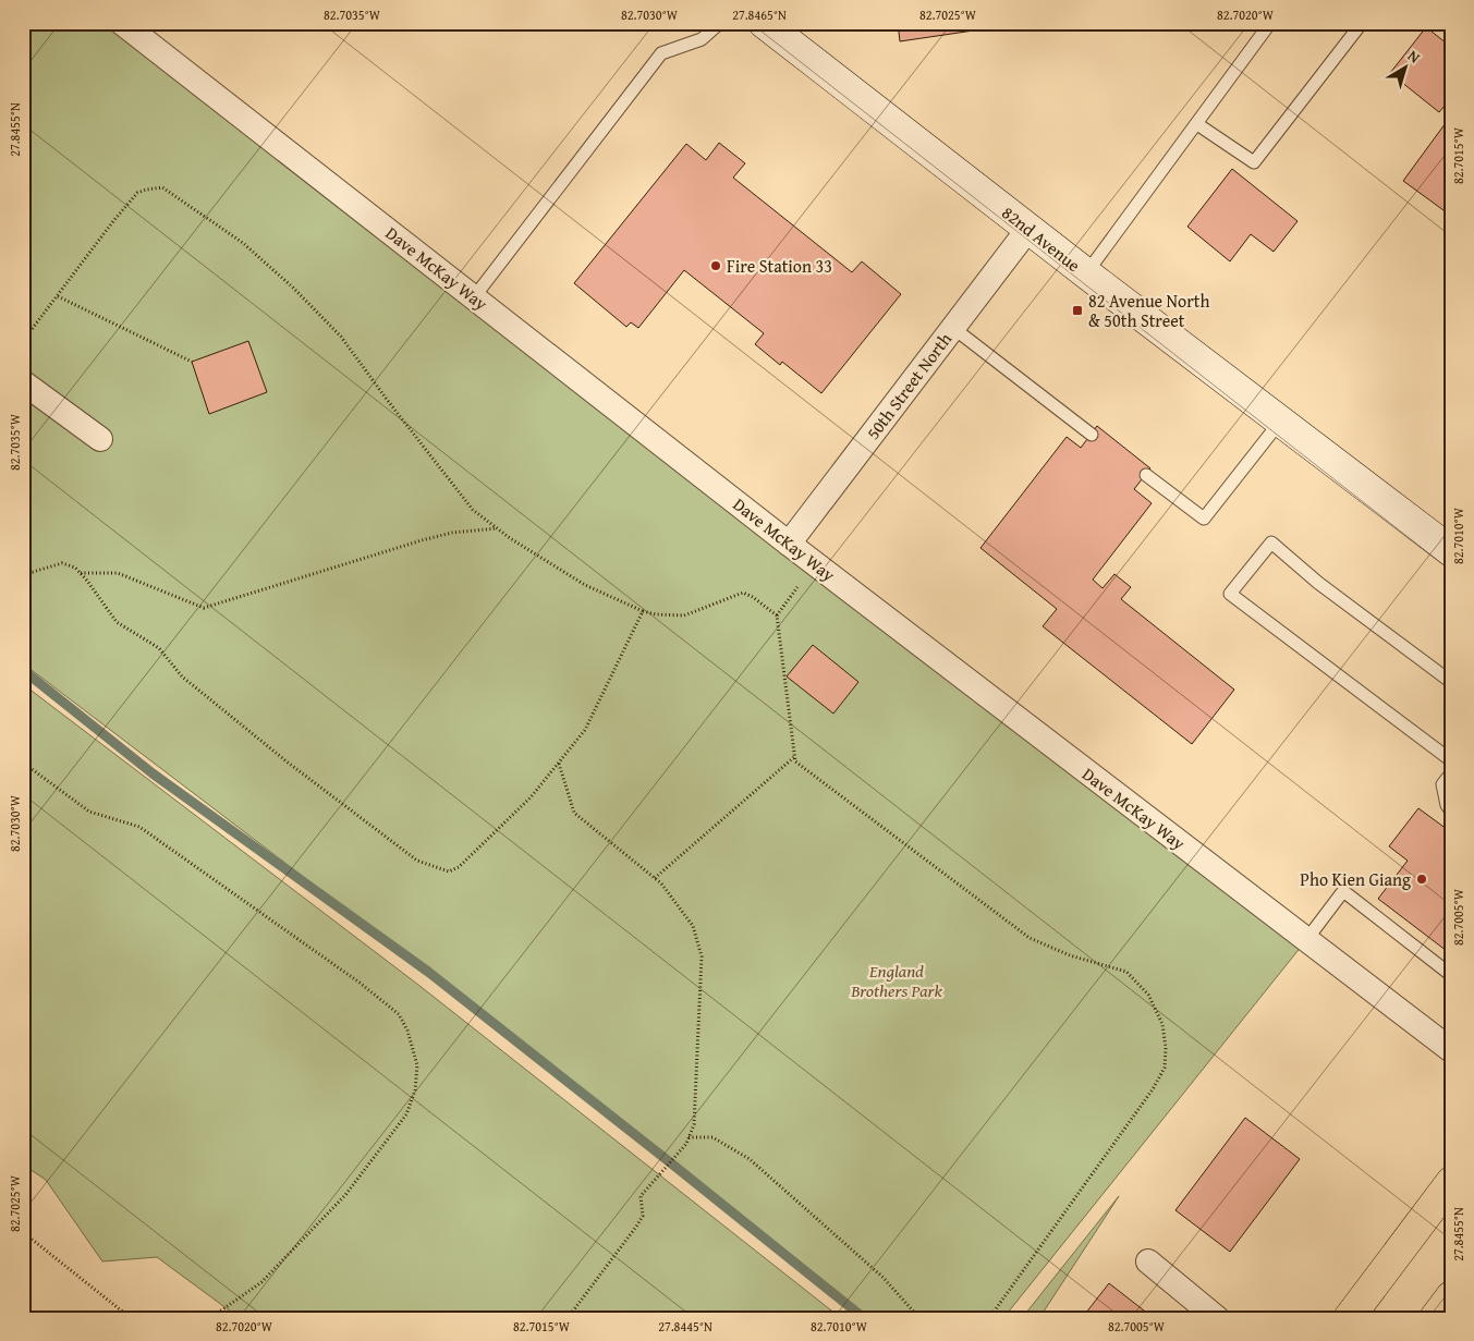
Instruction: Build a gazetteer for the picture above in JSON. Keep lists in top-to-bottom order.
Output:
{
  "streets": {
    "street": ["82nd Avenue", "Dave McKay Way", "50th Street North"]
  },
  "crossings": [
    ["82nd Avenue", "50th Street North"],
    ["Dave McKay Way", "50th Street North"]
  ],
  "parks": ["England Brothers Park"],
  "places": {
    "other": ["Fire Station 33", "Pho Kien Giang"],
    "transit": ["82 Avenue North & 50th Street"]
  },
  "north": "top right",
  "coordinates": [
    "82.7035°W",
    "82.7030°W",
    "27.8465°N",
    "82.7025°W",
    "82.7020°W",
    "27.8455°N",
    "82.7015°W",
    "82.7010°W",
    "82.7005°W",
    "27.8445°N"
  ]
}
